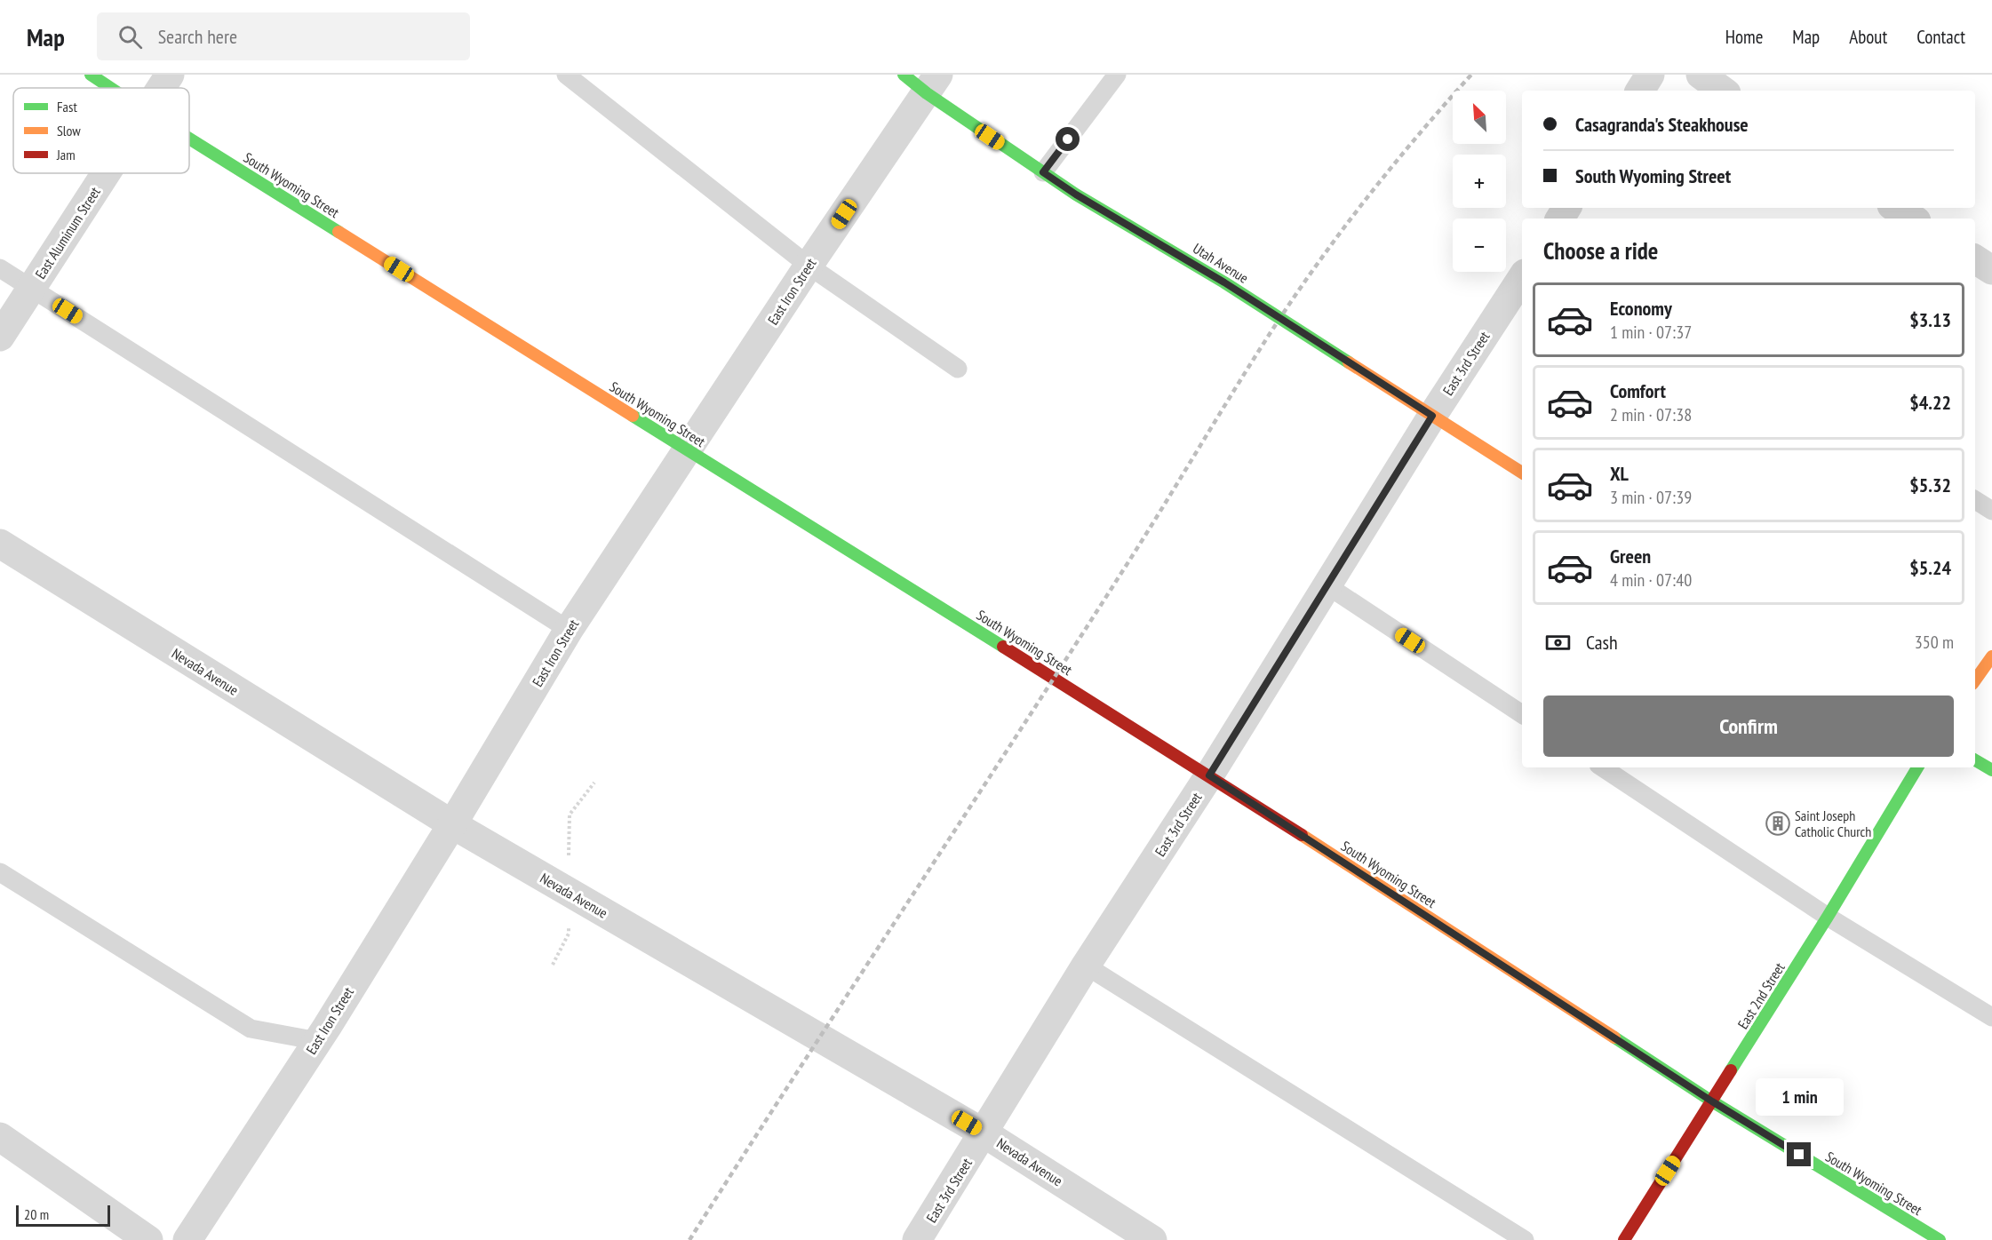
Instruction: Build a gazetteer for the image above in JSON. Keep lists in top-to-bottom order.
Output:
{
  "streets": {
    "street": [
      "South Wyoming Street",
      "East Aluminum Street",
      "Utah Avenue",
      "East Iron Street",
      "East 3rd Street",
      "Nevada Avenue",
      "East 2nd Street"
    ]
  },
  "crossings": [
    ["South Wyoming Street", "East Iron Street"],
    ["South Wyoming Street", "East 3rd Street"],
    ["South Wyoming Street", "East 2nd Street"],
    ["Utah Avenue", "East Iron Street"],
    ["Utah Avenue", "East 3rd Street"],
    ["East Iron Street", "Nevada Avenue"],
    ["East 3rd Street", "Nevada Avenue"]
  ],
  "places": {
    "building": ["Saint Joseph Catholic Church"]
  },
  "legend": ["Fast", "Slow", "Jam"],
  "scale_bar": "20 m",
  "north": "top left",
  "page": {
    "header": "Map",
    "search": "Search here",
    "nav": [
      "Home",
      "Map",
      "About",
      "Contact"
    ],
    "map_buttons": ["+", "−"],
    "banner": ["Casagranda's Steakhouse", "South Wyoming Street"],
    "heading": "Choose a ride",
    "list": [
      {
        "name": "Economy",
        "note": "1 min · 07:37",
        "value": "$3.13"
      },
      {
        "name": "Comfort",
        "note": "2 min · 07:38",
        "value": "$4.22"
      },
      {
        "name": "XL",
        "note": "3 min · 07:39",
        "value": "$5.32"
      },
      {
        "name": "Green",
        "note": "4 min · 07:40",
        "value": "$5.24"
      }
    ],
    "pay": ["Cash", "350 m"],
    "buttons": "Confirm",
    "bubble": "1 min",
    "scale": "20 m"
  }
}
